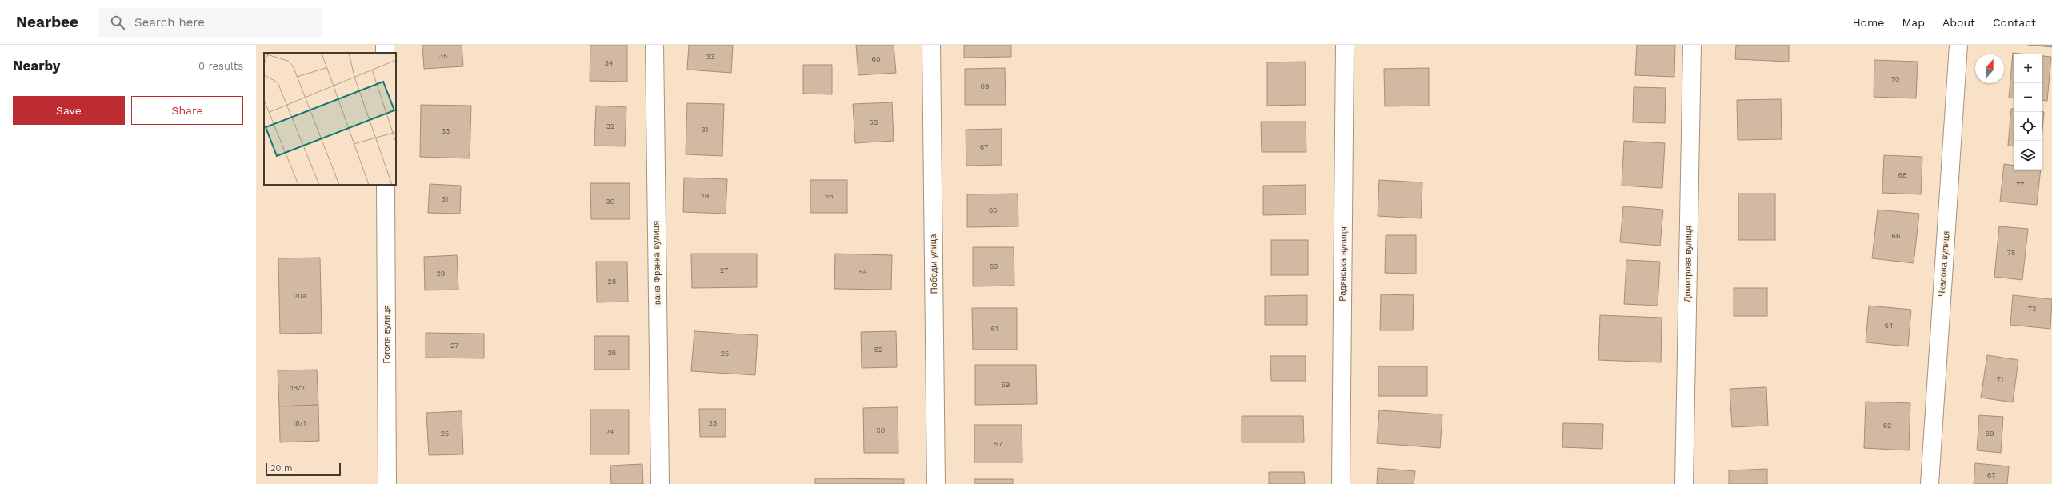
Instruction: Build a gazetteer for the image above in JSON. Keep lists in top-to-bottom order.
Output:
{
  "streets": {
    "street": [
      "Івана Франка вулиця",
      "Победы улица",
      "Радянська вулиця",
      "Димитрова вулиця",
      "Чкалова вулиця",
      "Гоголя вулиця"
    ]
  },
  "house_numbers": [
    "35",
    "33",
    "60",
    "34",
    "70",
    "69",
    "58",
    "32",
    "31",
    "33",
    "67",
    "68",
    "77",
    "29",
    "56",
    "31",
    "30",
    "65",
    "66",
    "75",
    "63",
    "27",
    "54",
    "29",
    "28",
    "20а",
    "73",
    "64",
    "61",
    "27",
    "52",
    "26",
    "25",
    "71",
    "59",
    "18/2",
    "18/1",
    "23",
    "62",
    "50",
    "24",
    "25",
    "69",
    "57",
    "67"
  ],
  "scale_bar": "20 m",
  "north": "top",
  "page": {
    "header": "Nearbee",
    "search": "Search here",
    "nav": [
      "Home",
      "Map",
      "About",
      "Contact"
    ],
    "heading": ["Nearby", "0 results"],
    "map_buttons": ["+", "−"],
    "buttons": ["Save", "Share"],
    "scale": "20 m"
  }
}
